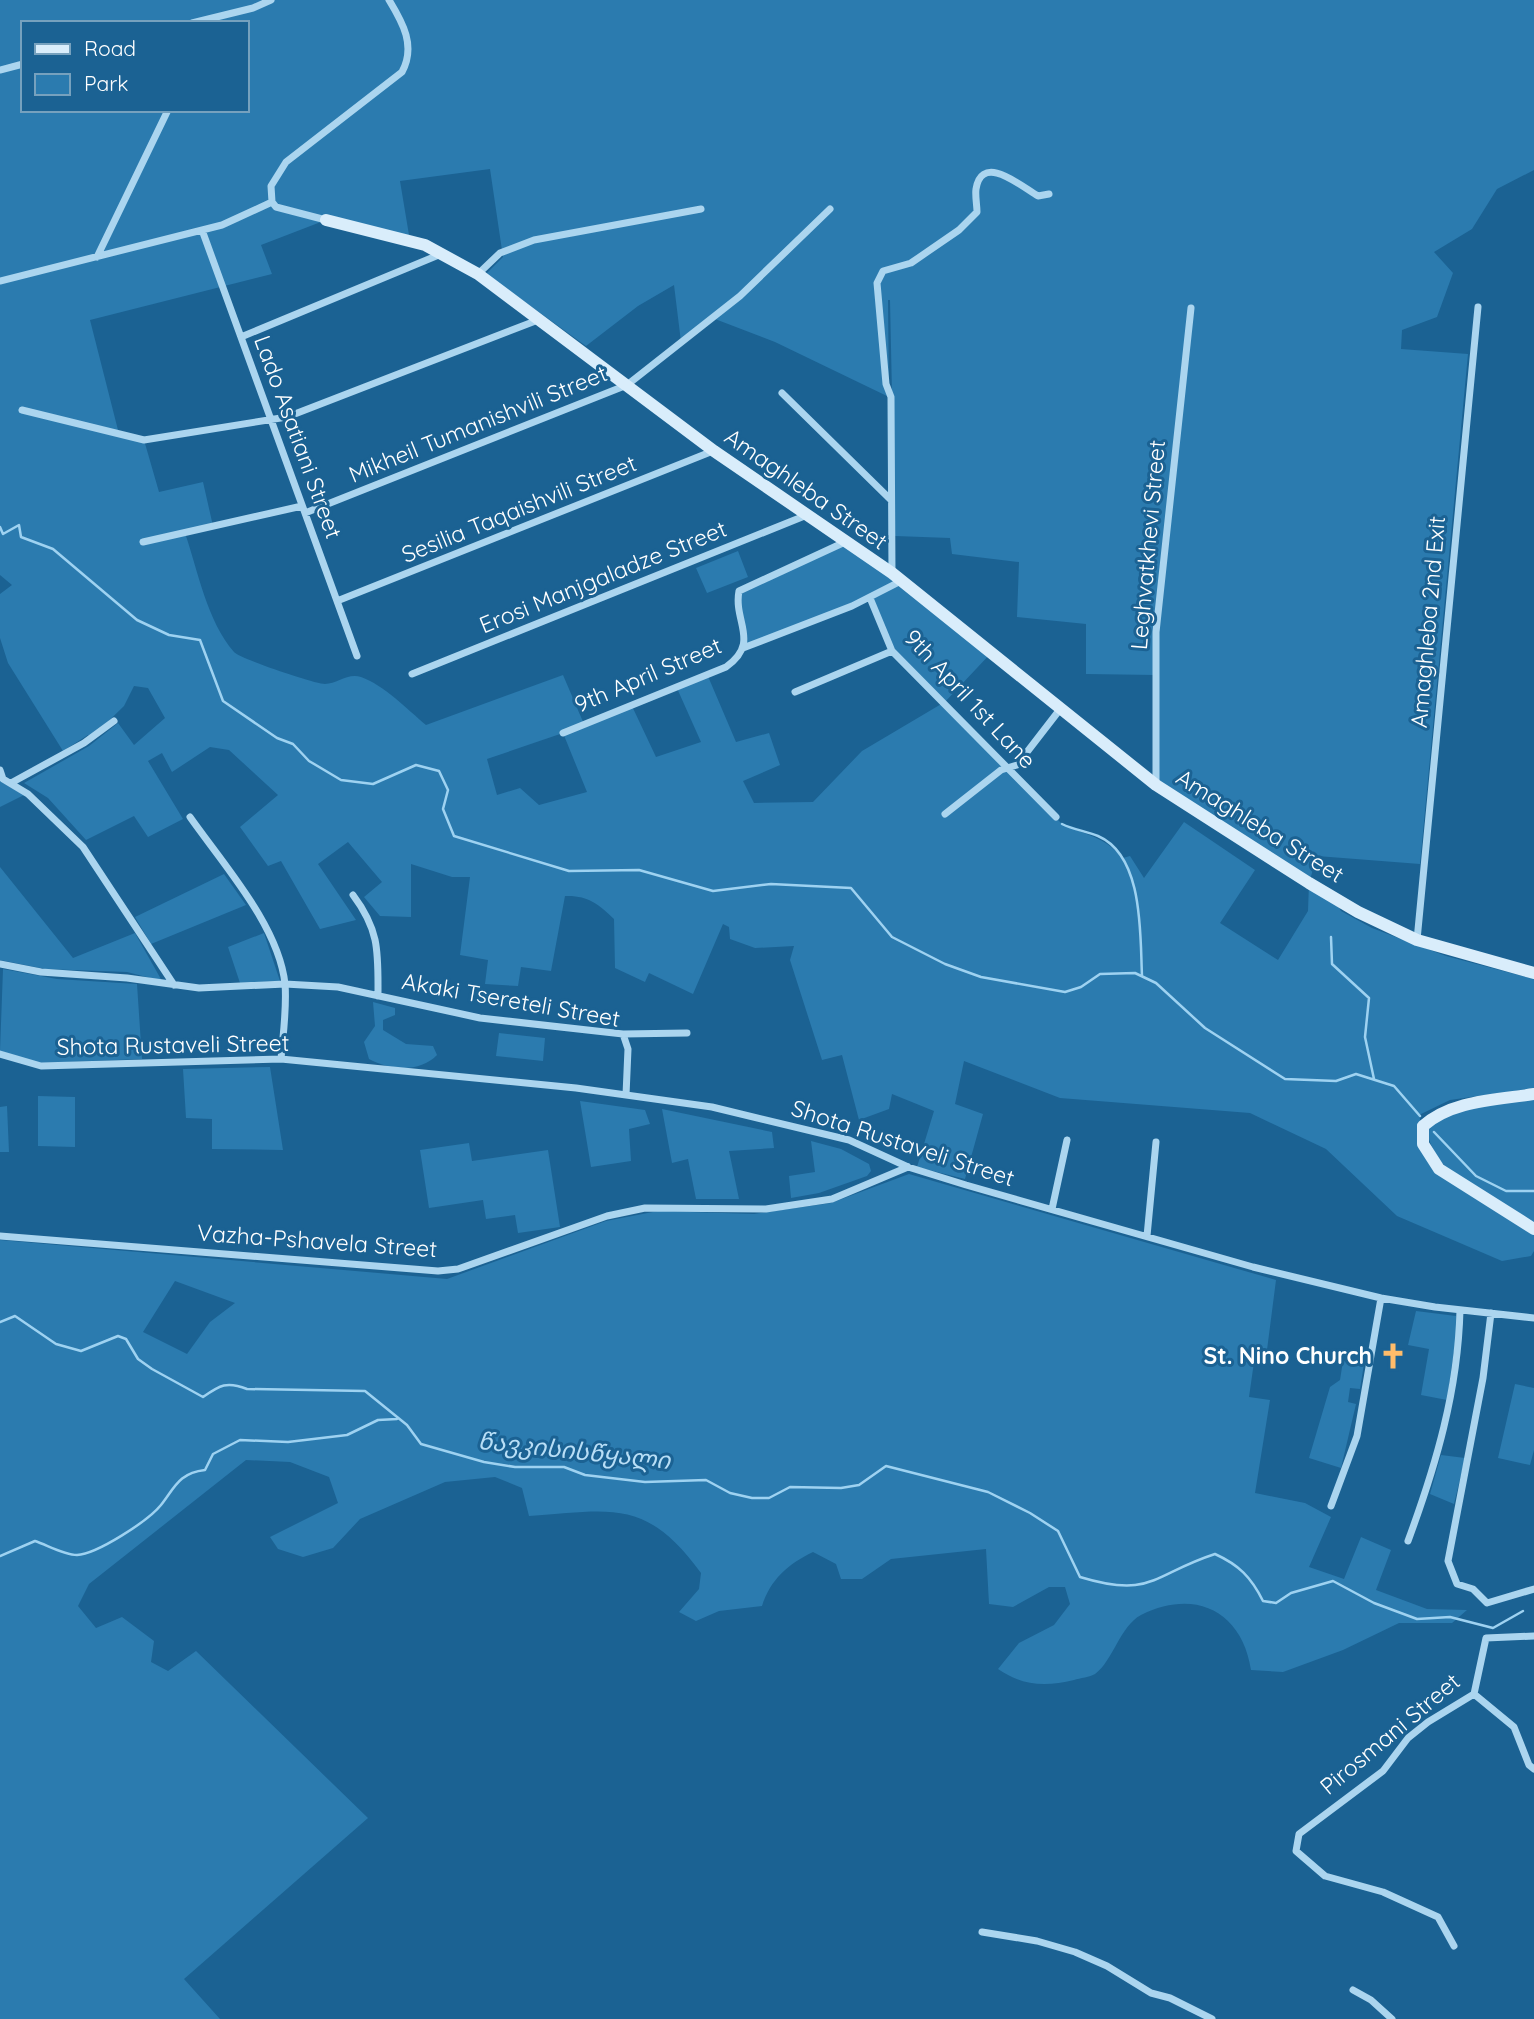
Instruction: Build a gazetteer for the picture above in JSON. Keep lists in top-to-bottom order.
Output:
{
  "streets": {
    "street": [
      "Mikheil Tumanishvili Street",
      "Lado Asatiani Street",
      "Amaghleba Street",
      "Sesilia Taqaishvili Street",
      "Leghvatkhevi Street",
      "Erosi Manjgaladze Street",
      "Amaghleba 2nd Exit",
      "9th April Street",
      "9th April 1st Lane",
      "Akaki Tsereteli Street",
      "Shota Rustaveli Street",
      "Vazha-Pshavela Street",
      "Pirosmani Street"
    ]
  },
  "crossings": [
    ["Mikheil Tumanishvili Street", "Lado Asatiani Street"],
    ["Mikheil Tumanishvili Street", "Amaghleba Street"],
    ["Lado Asatiani Street", "Sesilia Taqaishvili Street"],
    ["Amaghleba Street", "Sesilia Taqaishvili Street"],
    ["Amaghleba Street", "Leghvatkhevi Street"],
    ["Amaghleba Street", "Erosi Manjgaladze Street"],
    ["Amaghleba Street", "Amaghleba 2nd Exit"],
    ["Amaghleba Street", "9th April Street"],
    ["9th April Street", "9th April 1st Lane"],
    ["Akaki Tsereteli Street", "Shota Rustaveli Street"],
    ["Shota Rustaveli Street", "Vazha-Pshavela Street"]
  ],
  "water": ["წავკისისწყალი"],
  "places": {
    "church": ["St. Nino Church"]
  },
  "legend": ["Road", "Park"]
}
